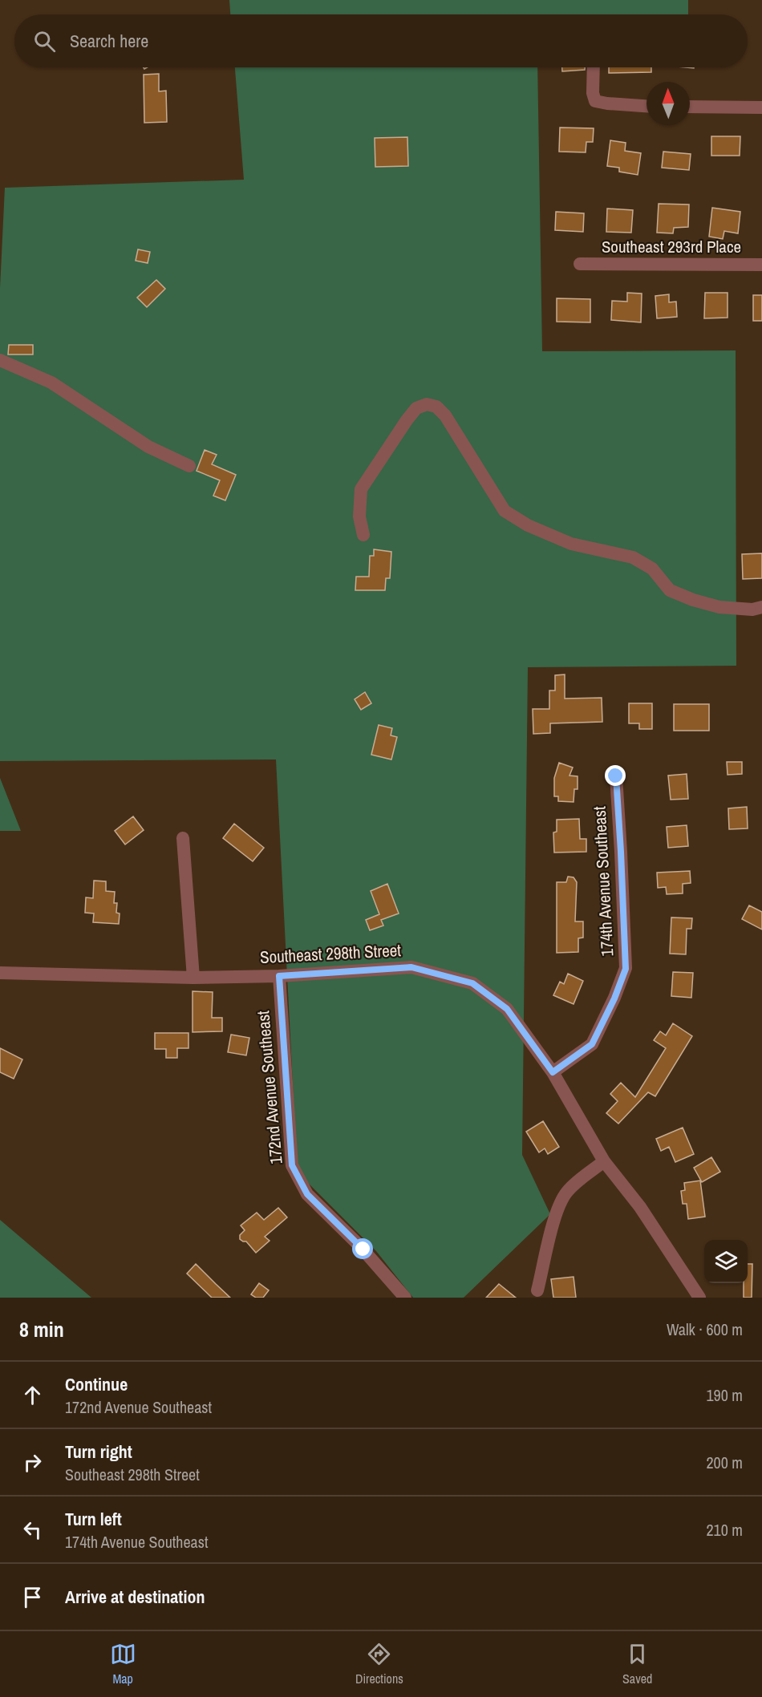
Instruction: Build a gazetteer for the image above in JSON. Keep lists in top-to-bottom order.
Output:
{
  "streets": {
    "street": [
      "Southeast 293rd Place",
      "174th Avenue Southeast",
      "Southeast 298th Street",
      "172nd Avenue Southeast"
    ]
  },
  "crossings": [
    ["174th Avenue Southeast", "Southeast 298th Street"],
    ["Southeast 298th Street", "172nd Avenue Southeast"]
  ],
  "north": "top",
  "page": {
    "search": "Search here",
    "heading": ["8 min", "Walk · 600 m"],
    "list": [
      ["Continue", "172nd Avenue Southeast", "190 m"],
      ["Turn right", "Southeast 298th Street", "200 m"],
      ["Turn left", "174th Avenue Southeast", "210 m"],
      "Arrive at destination"
    ],
    "nav": ["Map", "Directions", "Saved"]
  }
}
